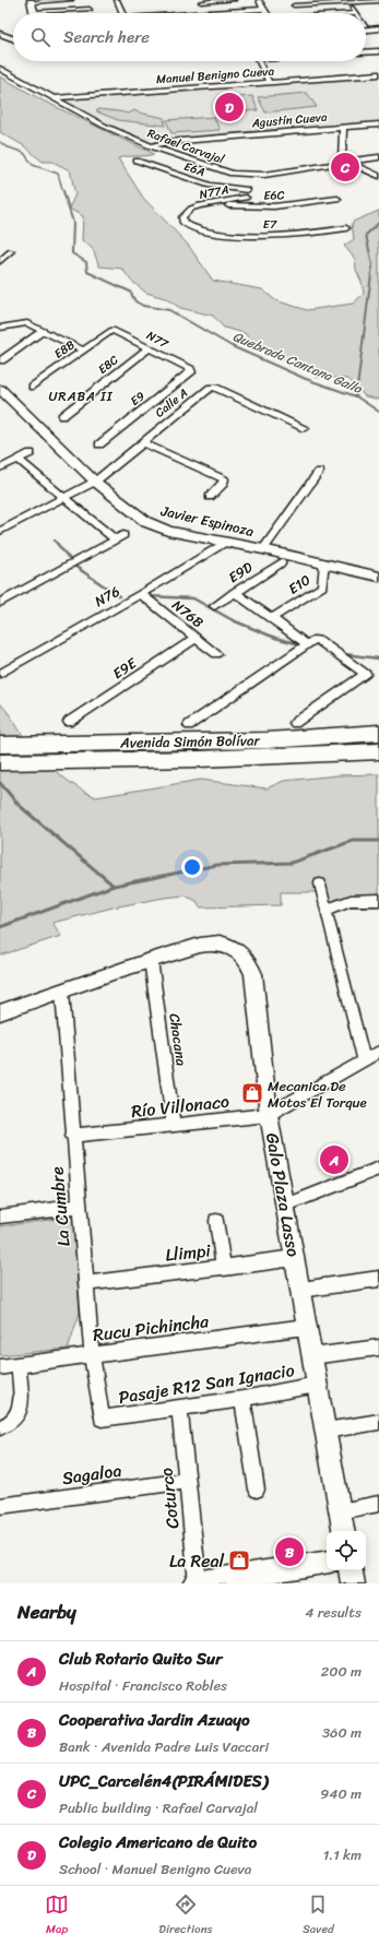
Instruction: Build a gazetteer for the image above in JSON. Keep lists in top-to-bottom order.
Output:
{
  "streets": {
    "highway": ["Avenida Simón Bolívar"],
    "street": [
      "Manuel Benigno Cueva",
      "Agustín Cueva",
      "Rafael Carvajal",
      "E6A",
      "N77A",
      "E6C",
      "E7",
      "N77",
      "E8B",
      "E8C",
      "E9",
      "Calle A",
      "Javier Espinoza",
      "E9D",
      "E10",
      "N76",
      "N76B",
      "E9E",
      "Chacana",
      "Río Villonaco",
      "Galo Plaza Lasso",
      "La Cumbre",
      "Llimpi",
      "Rucu Pichincha",
      "Pasaje R12 San Ignacio",
      "Sagaloa",
      "Coturco"
    ]
  },
  "crossings": [
    ["Manuel Benigno Cueva", "Rafael Carvajal"],
    ["Agustín Cueva", "Rafael Carvajal"],
    ["N77A", "E6C"],
    ["N77A", "E7"],
    ["N77", "E8B"],
    ["N77", "E8C"],
    ["N77", "E9"],
    ["Calle A", "Javier Espinoza"],
    ["Javier Espinoza", "E10"],
    ["Javier Espinoza", "N76"],
    ["N76", "N76B"],
    ["N76B", "E9E"],
    ["Chacana", "Río Villonaco"],
    ["Chacana", "Galo Plaza Lasso"],
    ["Río Villonaco", "Galo Plaza Lasso"],
    ["Río Villonaco", "La Cumbre"],
    ["Galo Plaza Lasso", "La Cumbre"],
    ["Galo Plaza Lasso", "Llimpi"],
    ["Galo Plaza Lasso", "Rucu Pichincha"],
    ["Galo Plaza Lasso", "Pasaje R12 San Ignacio"],
    ["La Cumbre", "Llimpi"],
    ["La Cumbre", "Rucu Pichincha"],
    ["La Cumbre", "Pasaje R12 San Ignacio"],
    ["Pasaje R12 San Ignacio", "Coturco"],
    ["Sagaloa", "Coturco"]
  ],
  "districts": ["URABA II"],
  "water": ["Quebrada Cantana Gallo"],
  "places": {
    "shop": ["Mecanica De Motos El Torque", "La Real"]
  },
  "page": {
    "search": "Search here",
    "pins": [
      "D",
      "C",
      "A",
      "B"
    ],
    "heading": ["Nearby", "4 results"],
    "list": [
      {
        "mark": "A",
        "name": "Club Rotario Quito Sur",
        "note": "Hospital · Francisco Robles",
        "value": "200 m"
      },
      {
        "mark": "B",
        "name": "Cooperativa Jardin Azuayo",
        "note": "Bank · Avenida Padre Luis Vaccari",
        "value": "360 m"
      },
      {
        "mark": "C",
        "name": "UPC_Carcelén4(PIRÁMIDES)",
        "note": "Public building · Rafael Carvajal",
        "value": "940 m"
      },
      {
        "mark": "D",
        "name": "Colegio Americano de Quito",
        "note": "School · Manuel Benigno Cueva",
        "value": "1.1 km"
      }
    ],
    "nav": ["Map", "Directions", "Saved"]
  }
}
